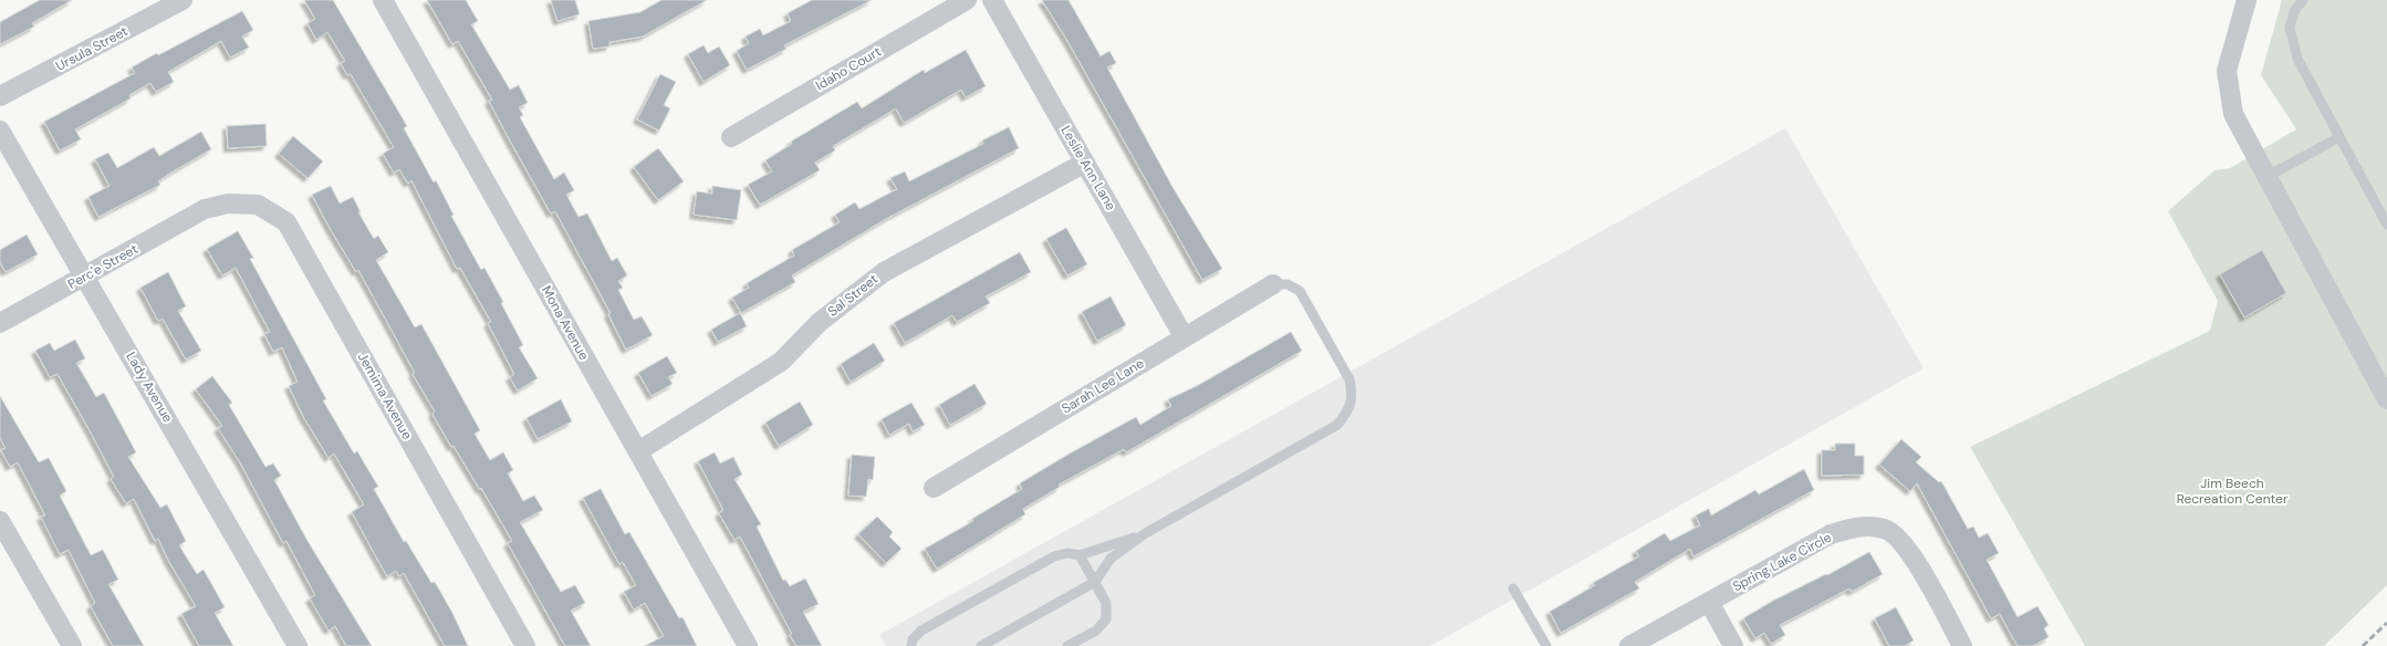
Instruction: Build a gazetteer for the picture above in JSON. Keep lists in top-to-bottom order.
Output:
{
  "streets": {
    "street": [
      "Ursula Street",
      "Idaho Court",
      "Leslie Ann Lane",
      "Perc'e Street",
      "Sal Street",
      "Mona Avenue",
      "Sarah Lee Lane",
      "Lady Avenue",
      "Jemima Avenue",
      "Spring Lake Circle"
    ]
  },
  "crossings": [
    ["Leslie Ann Lane", "Sal Street"],
    ["Leslie Ann Lane", "Sarah Lee Lane"],
    ["Perc'e Street", "Lady Avenue"],
    ["Perc'e Street", "Jemima Avenue"],
    ["Sal Street", "Mona Avenue"]
  ],
  "parks": ["Jim Beech Recreation Center"]
}
